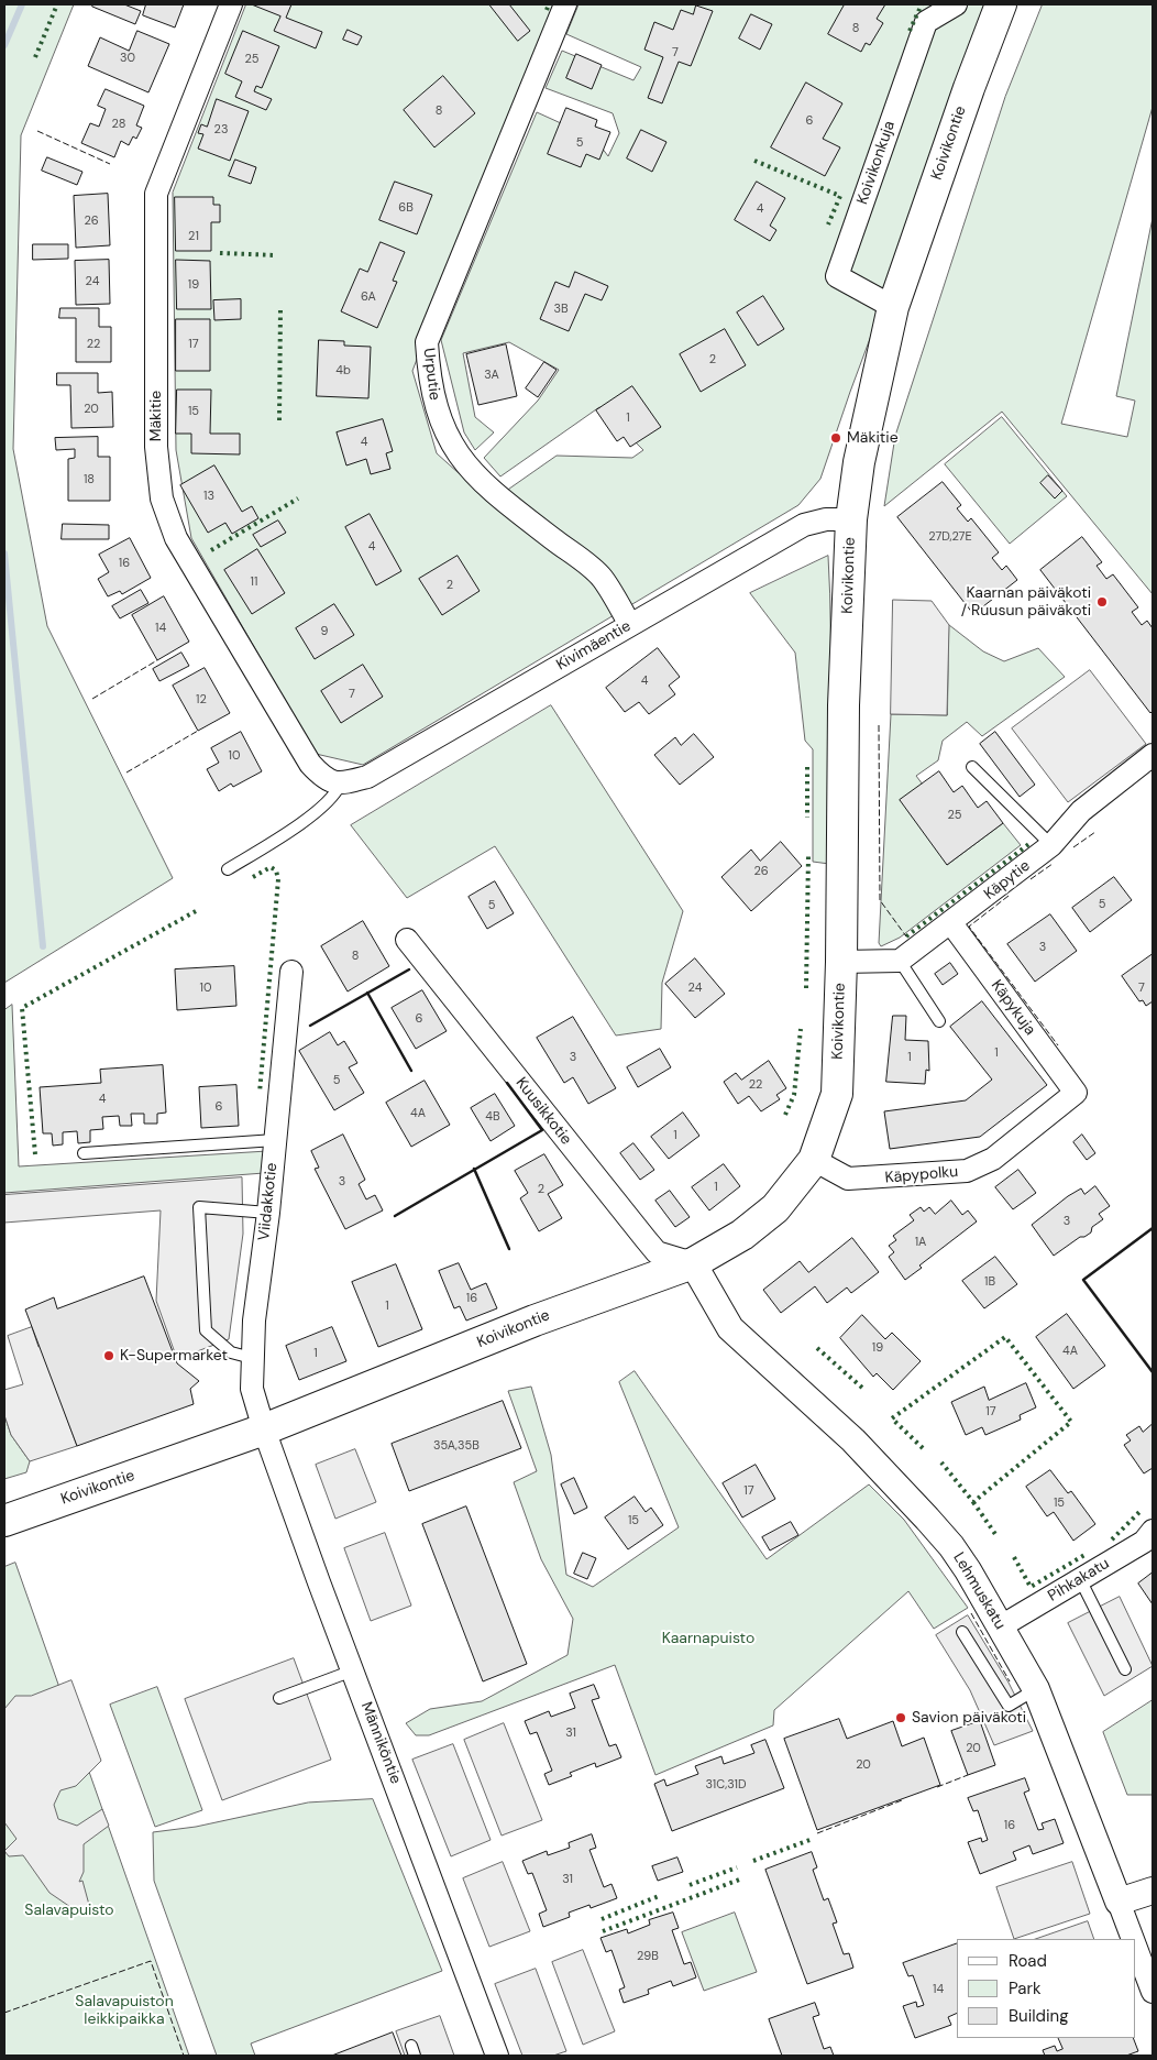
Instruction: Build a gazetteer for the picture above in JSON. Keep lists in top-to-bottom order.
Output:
{
  "streets": {
    "main road": ["Koivikontie"],
    "street": [
      "Koivikonkuja",
      "Urputie",
      "Mäkitie",
      "Kivimäentie",
      "Käpytie",
      "Käpykuja",
      "Kuusikkotie",
      "Käpypolku",
      "Viidakkotie",
      "Pihkakatu",
      "Lehmuskatu",
      "Männiköntie"
    ]
  },
  "crossings": [
    ["Koivikontie", "Koivikonkuja"],
    ["Koivikontie", "Kivimäentie"],
    ["Koivikontie", "Kuusikkotie"],
    ["Koivikontie", "Käpypolku"],
    ["Koivikontie", "Viidakkotie"],
    ["Koivikontie", "Lehmuskatu"],
    ["Koivikontie", "Männiköntie"],
    ["Urputie", "Kivimäentie"],
    ["Mäkitie", "Kivimäentie"],
    ["Käpytie", "Käpykuja"],
    ["Käpykuja", "Käpypolku"],
    ["Kuusikkotie", "Lehmuskatu"],
    ["Viidakkotie", "Männiköntie"],
    ["Pihkakatu", "Lehmuskatu"]
  ],
  "parks": ["Kaarnapuisto", "Salavapuisto", "Salavapuiston leikkipaikka"],
  "places": [
    "Mäkitie",
    "Kaarnan päiväkoti / Ruusun päiväkoti",
    "K-Supermarket",
    "Savion päiväkoti"
  ],
  "house_numbers": [
    "8",
    "7",
    "30",
    "25",
    "8",
    "6",
    "28",
    "23",
    "5",
    "6B",
    "4",
    "26",
    "21",
    "24",
    "19",
    "6A",
    "3B",
    "22",
    "17",
    "2",
    "4b",
    "3A",
    "20",
    "15",
    "1",
    "4",
    "18",
    "13",
    "27D,27E",
    "4",
    "16",
    "11",
    "2",
    "14",
    "9",
    "4",
    "7",
    "12",
    "10",
    "25",
    "26",
    "5",
    "5",
    "3",
    "8",
    "10",
    "24",
    "7",
    "6",
    "1",
    "3",
    "1",
    "5",
    "22",
    "4",
    "6",
    "4A",
    "4B",
    "1",
    "3",
    "1",
    "2",
    "3",
    "1A",
    "1B",
    "16",
    "1",
    "19",
    "4A",
    "1",
    "17",
    "35A,35B",
    "17",
    "15",
    "15",
    "31",
    "20",
    "20",
    "31C,31D",
    "16",
    "31",
    "29B",
    "14"
  ],
  "legend": ["Road", "Park", "Building"]
}
